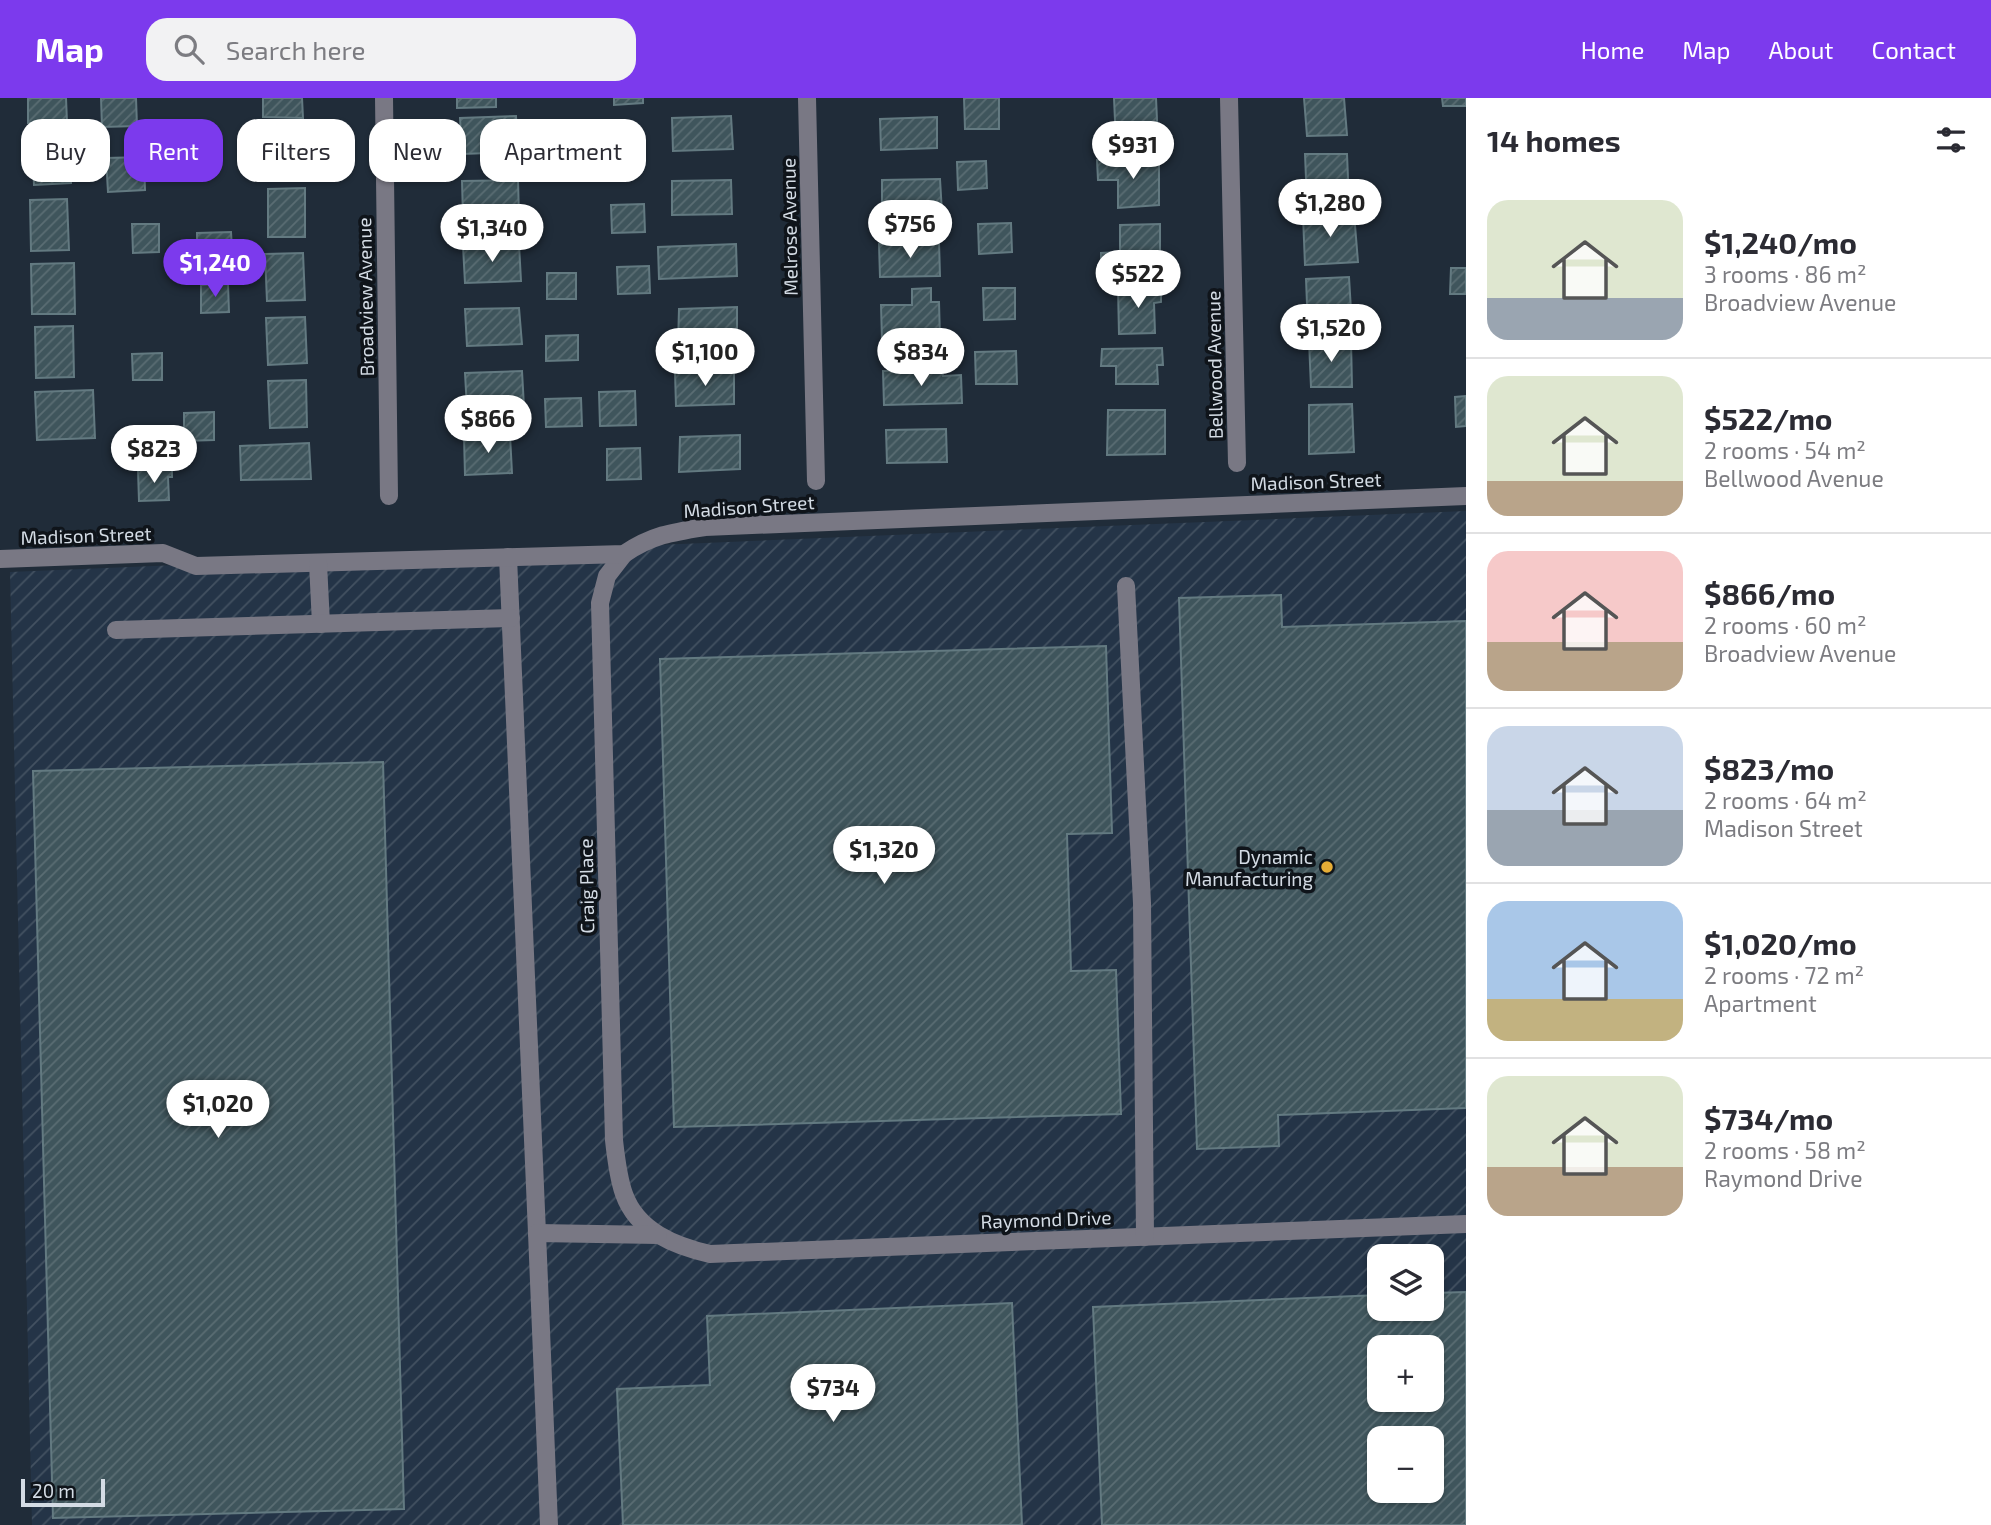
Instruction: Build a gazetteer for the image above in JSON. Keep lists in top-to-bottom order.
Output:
{
  "streets": {
    "street": [
      "Melrose Avenue",
      "Broadview Avenue",
      "Bellwood Avenue",
      "Madison Street",
      "Craig Place",
      "Raymond Drive"
    ]
  },
  "crossings": [
    ["Madison Street", "Craig Place"],
    ["Craig Place", "Raymond Drive"]
  ],
  "places": ["Dynamic Manufacturing"],
  "scale_bar": "20 m",
  "page": {
    "header": "Map",
    "search": "Search here",
    "nav": [
      "Home",
      "Map",
      "About",
      "Contact"
    ],
    "heading": "14 homes",
    "chip": [
      "Buy",
      "Rent",
      "Filters",
      "New",
      "Apartment"
    ],
    "price": [
      "$931",
      "$1,280",
      "$756",
      "$1,340",
      "$1,240",
      "$522",
      "$1,520",
      "$1,100",
      "$834",
      "$866",
      "$823",
      "$1,320",
      "$1,020",
      "$734"
    ],
    "list": [
      {
        "name": "$1,240/mo",
        "note": "3 rooms · 86 m² · Broadview Avenue"
      },
      {
        "name": "$522/mo",
        "note": "2 rooms · 54 m² · Bellwood Avenue"
      },
      {
        "name": "$866/mo",
        "note": "2 rooms · 60 m² · Broadview Avenue"
      },
      {
        "name": "$823/mo",
        "note": "2 rooms · 64 m² · Madison Street"
      },
      {
        "name": "$1,020/mo",
        "note": "2 rooms · 72 m² · Apartment"
      },
      {
        "name": "$734/mo",
        "note": "2 rooms · 58 m² · Raymond Drive"
      }
    ],
    "map_buttons": ["+", "−"],
    "scale": "20 m"
  }
}
